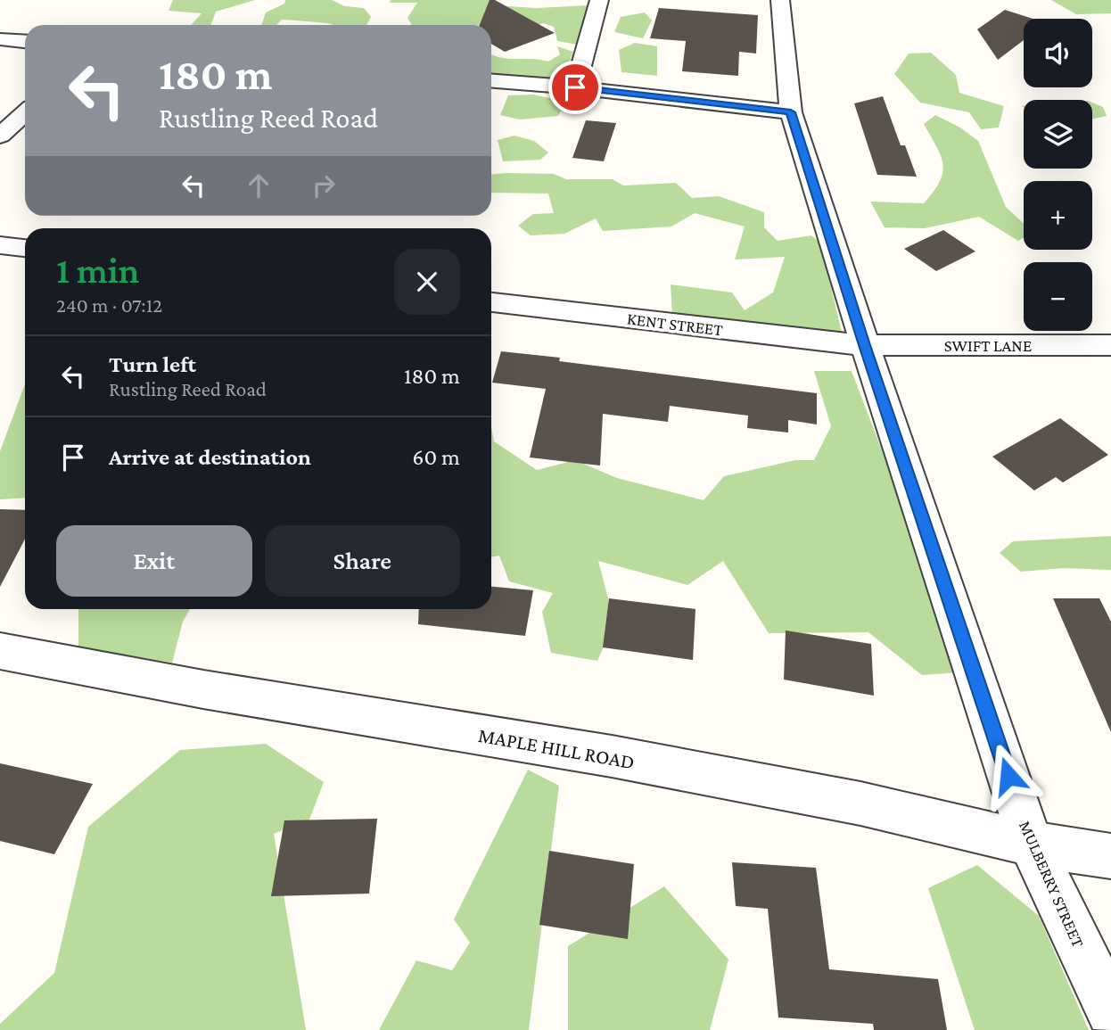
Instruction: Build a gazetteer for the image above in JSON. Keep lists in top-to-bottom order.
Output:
{
  "streets": {
    "street": [
      "KENT STREET",
      "SWIFT LANE",
      "MAPLE HILL ROAD",
      "MULBERRY STREET"
    ]
  },
  "crossings": [
    ["KENT STREET", "SWIFT LANE"],
    ["KENT STREET", "MULBERRY STREET"],
    ["SWIFT LANE", "MULBERRY STREET"],
    ["MAPLE HILL ROAD", "MULBERRY STREET"]
  ],
  "page": {
    "map_buttons": ["+", "−"],
    "turn": ["180 m", "Rustling Reed Road"],
    "heading": ["1 min", "240 m · 07:12"],
    "list": [
      {
        "name": "Turn left",
        "note": "Rustling Reed Road",
        "value": "180 m"
      },
      {
        "name": "Arrive at destination",
        "value": "60 m"
      }
    ],
    "buttons": ["Exit", "Share"]
  }
}
